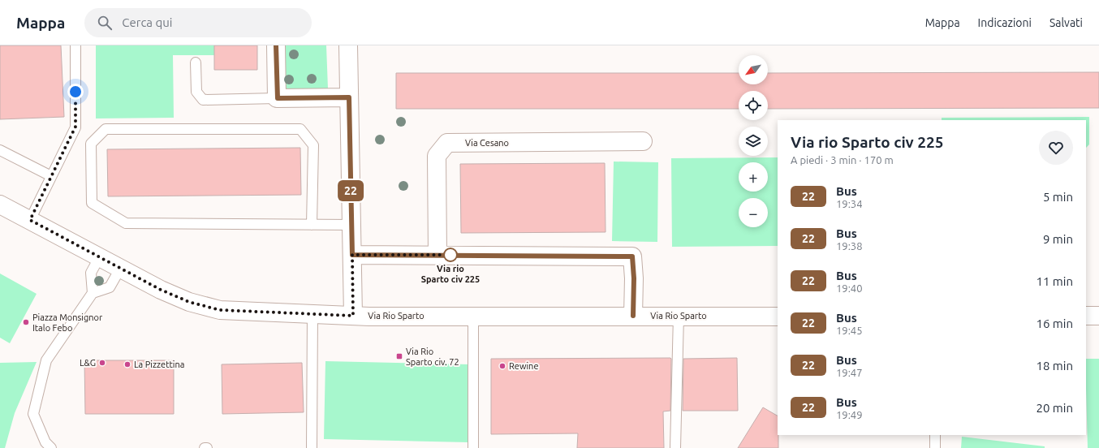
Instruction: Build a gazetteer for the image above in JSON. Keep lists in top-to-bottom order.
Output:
{
  "streets": {
    "street": ["Via Cesano", "Via Rio Sparto"]
  },
  "places": {
    "other": [
      "Via rio Sparto civ 225",
      "Piazza Monsignor Italo Febo",
      "L&G",
      "La Pizzettina",
      "Rewine"
    ],
    "transit": ["Via Rio Sparto civ. 72"]
  },
  "lines": ["bus line 22"],
  "north": "bottom left",
  "page": {
    "header": "Mappa",
    "search": "Cerca qui",
    "nav": ["Mappa", "Indicazioni", "Salvati"],
    "on_map": "22",
    "map_buttons": ["+", "−"],
    "heading": ["Via rio Sparto civ 225", "A piedi · 3 min · 170 m"],
    "list": [
      {
        "mark": "22",
        "name": "Bus",
        "note": "19:34",
        "value": "5 min"
      },
      {
        "mark": "22",
        "name": "Bus",
        "note": "19:38",
        "value": "9 min"
      },
      {
        "mark": "22",
        "name": "Bus",
        "note": "19:40",
        "value": "11 min"
      },
      {
        "mark": "22",
        "name": "Bus",
        "note": "19:45",
        "value": "16 min"
      },
      {
        "mark": "22",
        "name": "Bus",
        "note": "19:47",
        "value": "18 min"
      },
      {
        "mark": "22",
        "name": "Bus",
        "note": "19:49",
        "value": "20 min"
      }
    ]
  }
}
